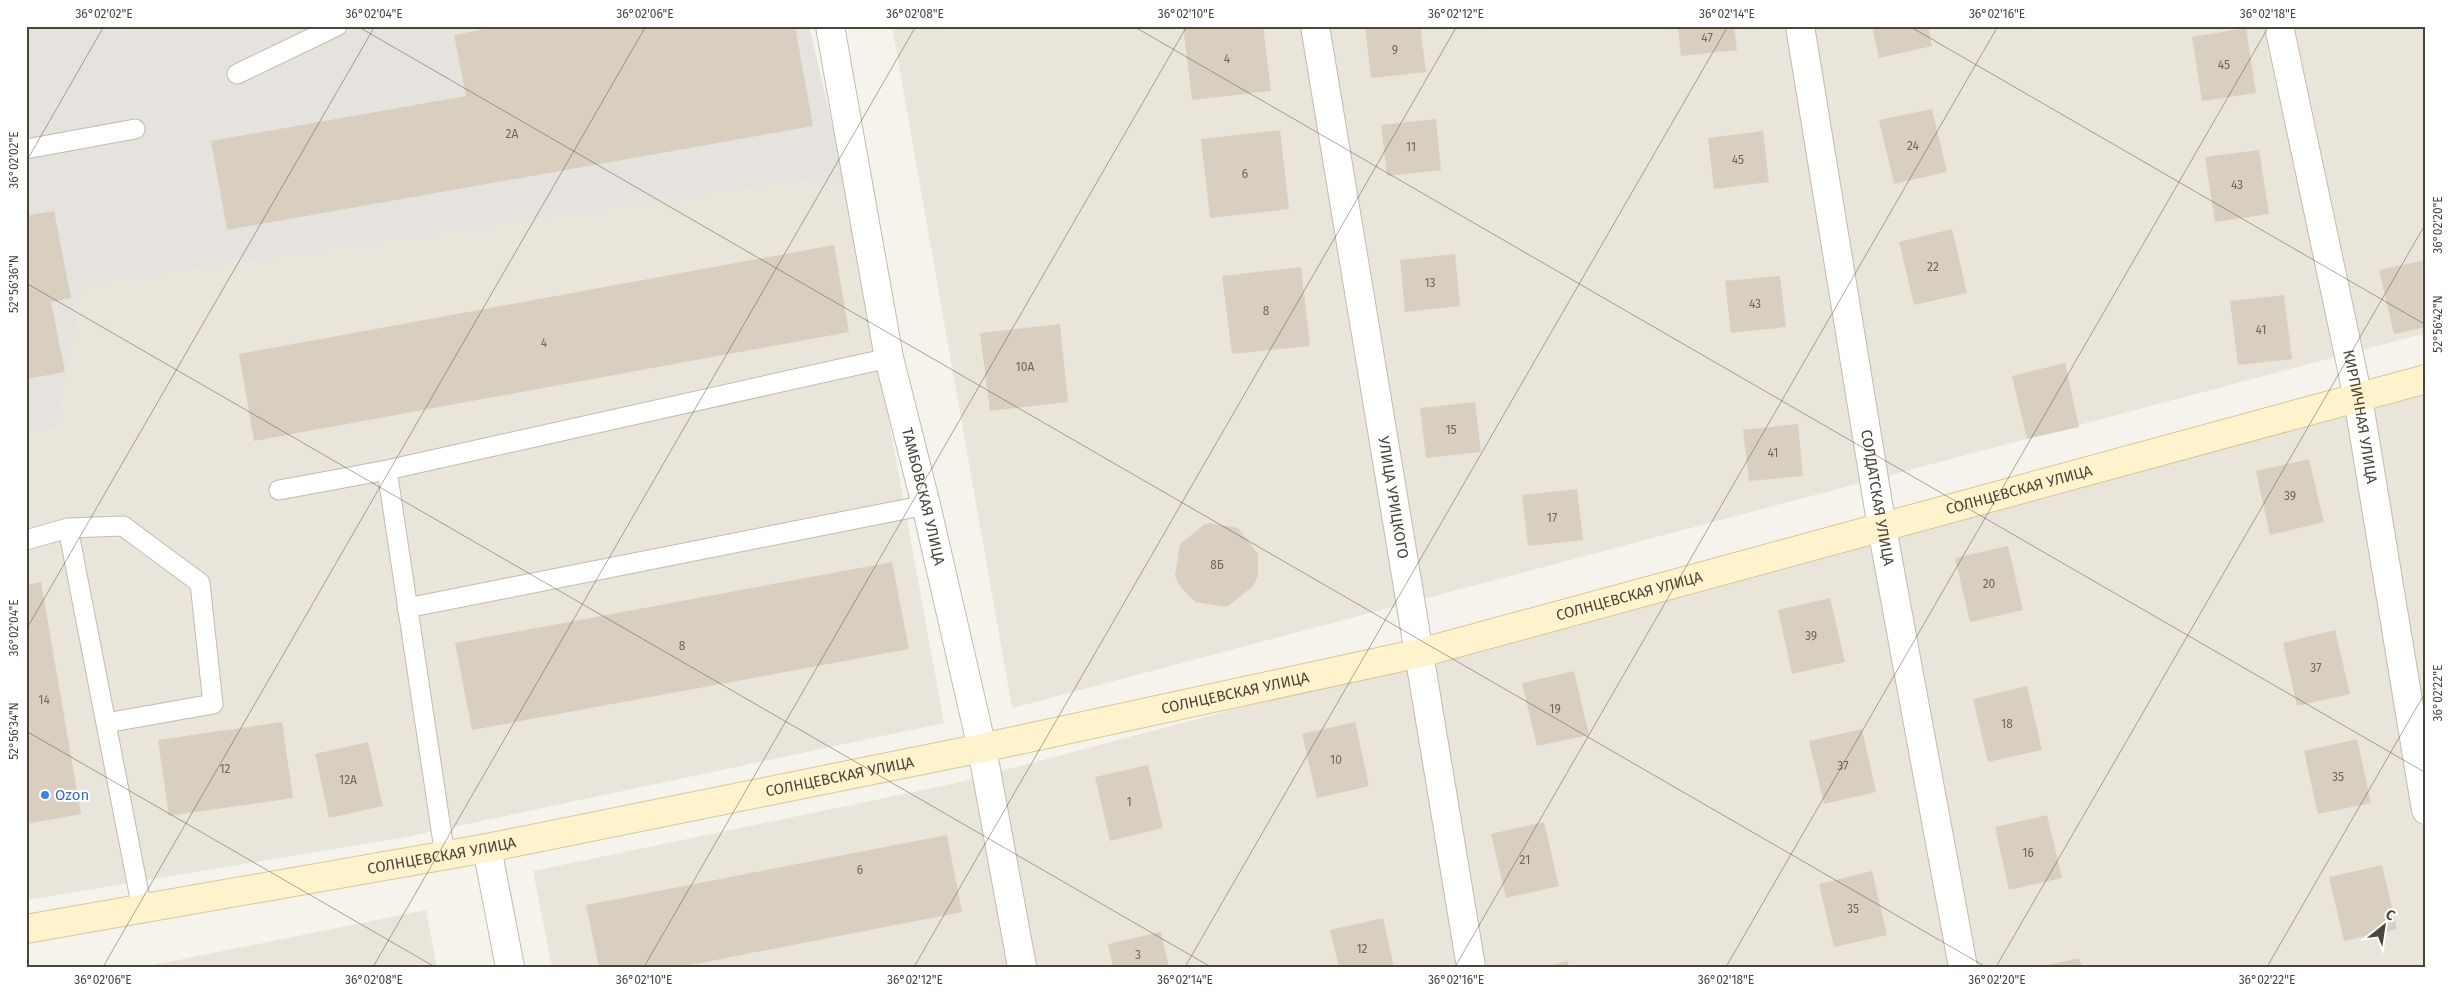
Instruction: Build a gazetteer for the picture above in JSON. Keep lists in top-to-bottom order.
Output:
{
  "streets": {
    "street": [
      "КИРПИЧНАЯ УЛИЦА",
      "СОЛНЦЕВСКАЯ УЛИЦА",
      "УЛИЦА УРИЦКОГО",
      "ТАМБОВСКАЯ УЛИЦА",
      "СОЛДАТСКАЯ УЛИЦА"
    ]
  },
  "crossings": [
    ["КИРПИЧНАЯ УЛИЦА", "СОЛНЦЕВСКАЯ УЛИЦА"],
    ["СОЛНЦЕВСКАЯ УЛИЦА", "УЛИЦА УРИЦКОГО"],
    ["СОЛНЦЕВСКАЯ УЛИЦА", "ТАМБОВСКАЯ УЛИЦА"],
    ["СОЛНЦЕВСКАЯ УЛИЦА", "СОЛДАТСКАЯ УЛИЦА"]
  ],
  "places": ["Ozon"],
  "house_numbers": [
    "47",
    "9",
    "4",
    "45",
    "2А",
    "24",
    "11",
    "45",
    "6",
    "43",
    "22",
    "13",
    "43",
    "8",
    "41",
    "4",
    "10А",
    "15",
    "41",
    "39",
    "17",
    "8Б",
    "20",
    "39",
    "8",
    "37",
    "14",
    "19",
    "18",
    "10",
    "37",
    "12",
    "35",
    "12А",
    "1",
    "16",
    "21",
    "6",
    "35",
    "12",
    "3"
  ],
  "north": "top right",
  "coordinates": [
    "36°02'02\"E",
    "36°02'04\"E",
    "36°02'06\"E",
    "36°02'08\"E",
    "36°02'10\"E",
    "36°02'12\"E",
    "36°02'14\"E",
    "36°02'16\"E",
    "36°02'18\"E",
    "36°02'20\"E",
    "52°56'36\"N",
    "52°56'42\"N",
    "36°02'22\"E",
    "52°56'34\"N"
  ]
}
